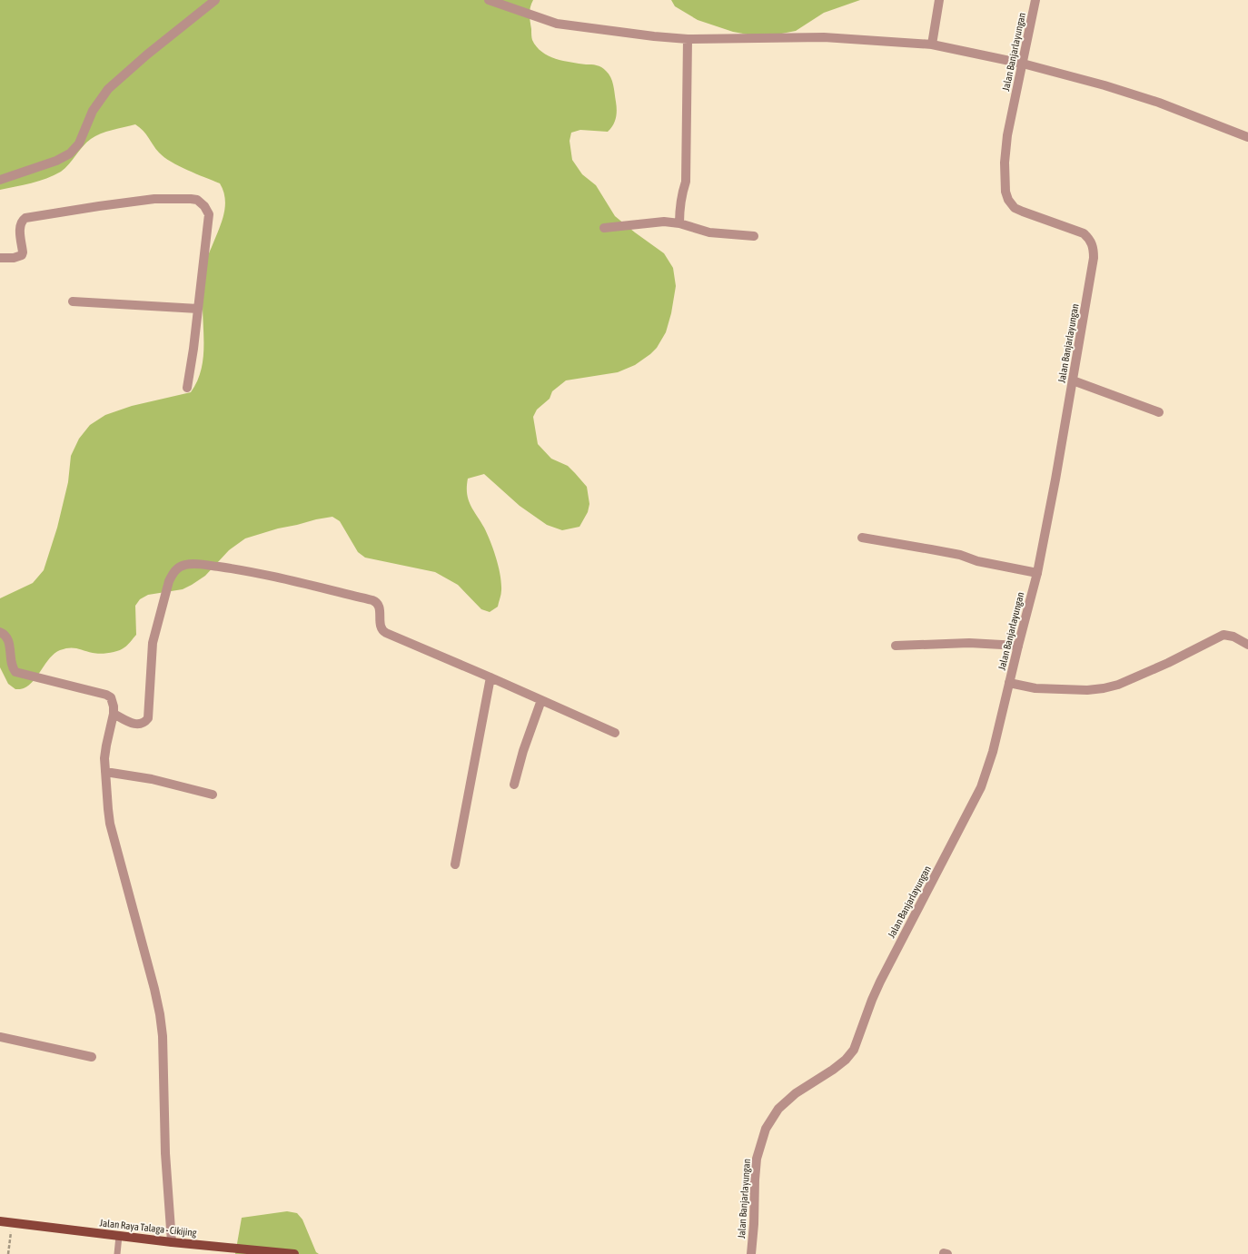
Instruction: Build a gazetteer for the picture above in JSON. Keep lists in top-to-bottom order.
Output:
{
  "streets": {
    "main road": ["Jalan Raya Talaga - Cikijing"],
    "street": ["Jalan Banjarlayungan"]
  }
}
